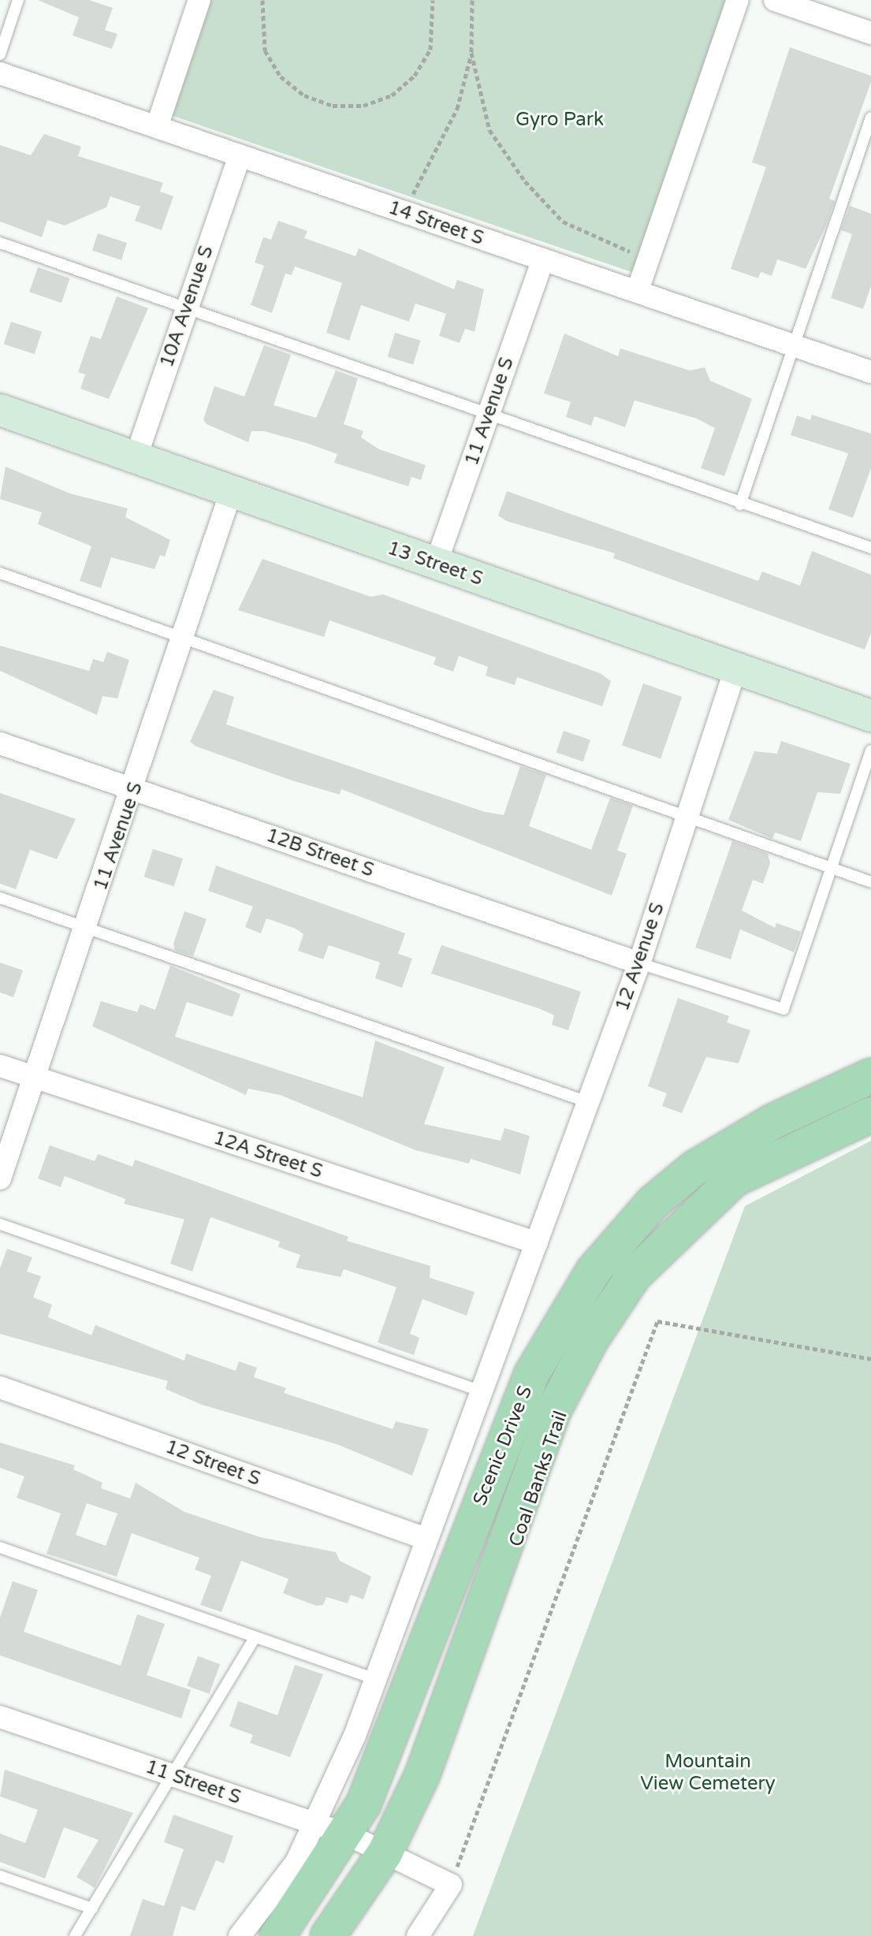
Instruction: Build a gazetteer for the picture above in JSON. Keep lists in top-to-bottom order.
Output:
{
  "streets": {
    "main road": ["Scenic Drive S"],
    "street": [
      "14 Street S",
      "10A Avenue S",
      "11 Avenue S",
      "13 Street S",
      "12B Street S",
      "12 Avenue S",
      "12A Street S",
      "12 Street S",
      "11 Street S"
    ]
  },
  "crossings": [
    ["14 Street S", "10A Avenue S"],
    ["14 Street S", "11 Avenue S"],
    ["10A Avenue S", "13 Street S"],
    ["11 Avenue S", "13 Street S"],
    ["11 Avenue S", "12B Street S"],
    ["11 Avenue S", "12A Street S"],
    ["13 Street S", "12 Avenue S"],
    ["12B Street S", "12 Avenue S"],
    ["12 Avenue S", "12A Street S"],
    ["12 Avenue S", "Scenic Drive S"],
    ["12A Street S", "Scenic Drive S"],
    ["Scenic Drive S", "12 Street S"],
    ["Scenic Drive S", "11 Street S"]
  ],
  "parks": ["Gyro Park", "Mountain View Cemetery"]
}
